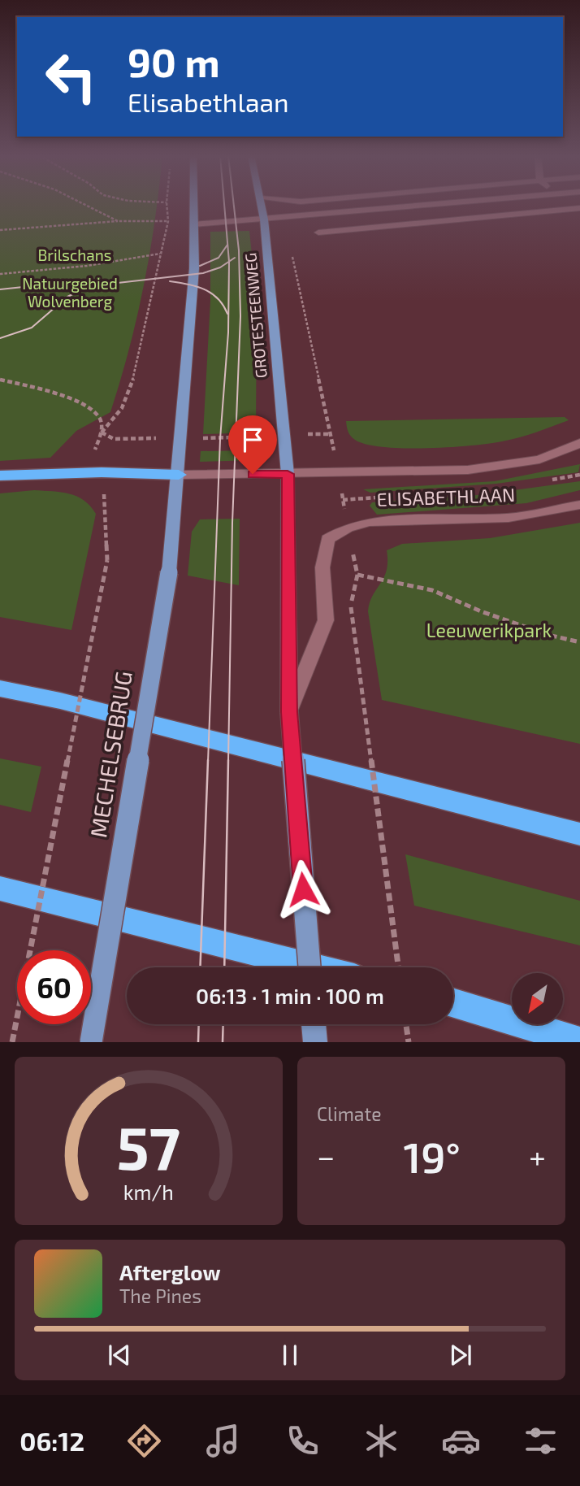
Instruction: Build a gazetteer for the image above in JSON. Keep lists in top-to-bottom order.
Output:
{
  "streets": {
    "main road": ["GROTESTEENWEG", "MECHELSEBRUG"],
    "street": ["ELISABETHLAAN"]
  },
  "crossings": [
    ["GROTESTEENWEG", "ELISABETHLAAN"],
    ["ELISABETHLAAN", "MECHELSEBRUG"]
  ],
  "parks": ["Brilschans", "Natuurgebied Wolvenberg", "Leeuwerikpark"],
  "north": "bottom left",
  "page": {
    "turn": ["90 m", "Elisabethlaan"],
    "limit": "60",
    "trip": "06:13 · 1 min · 100 m",
    "tile": "Climate",
    "heat": ["−", "19°", "+"],
    "song": ["Afterglow", "The Pines"],
    "tabs": "06:12",
    "gauge": ["57", "km/h"]
  }
}
